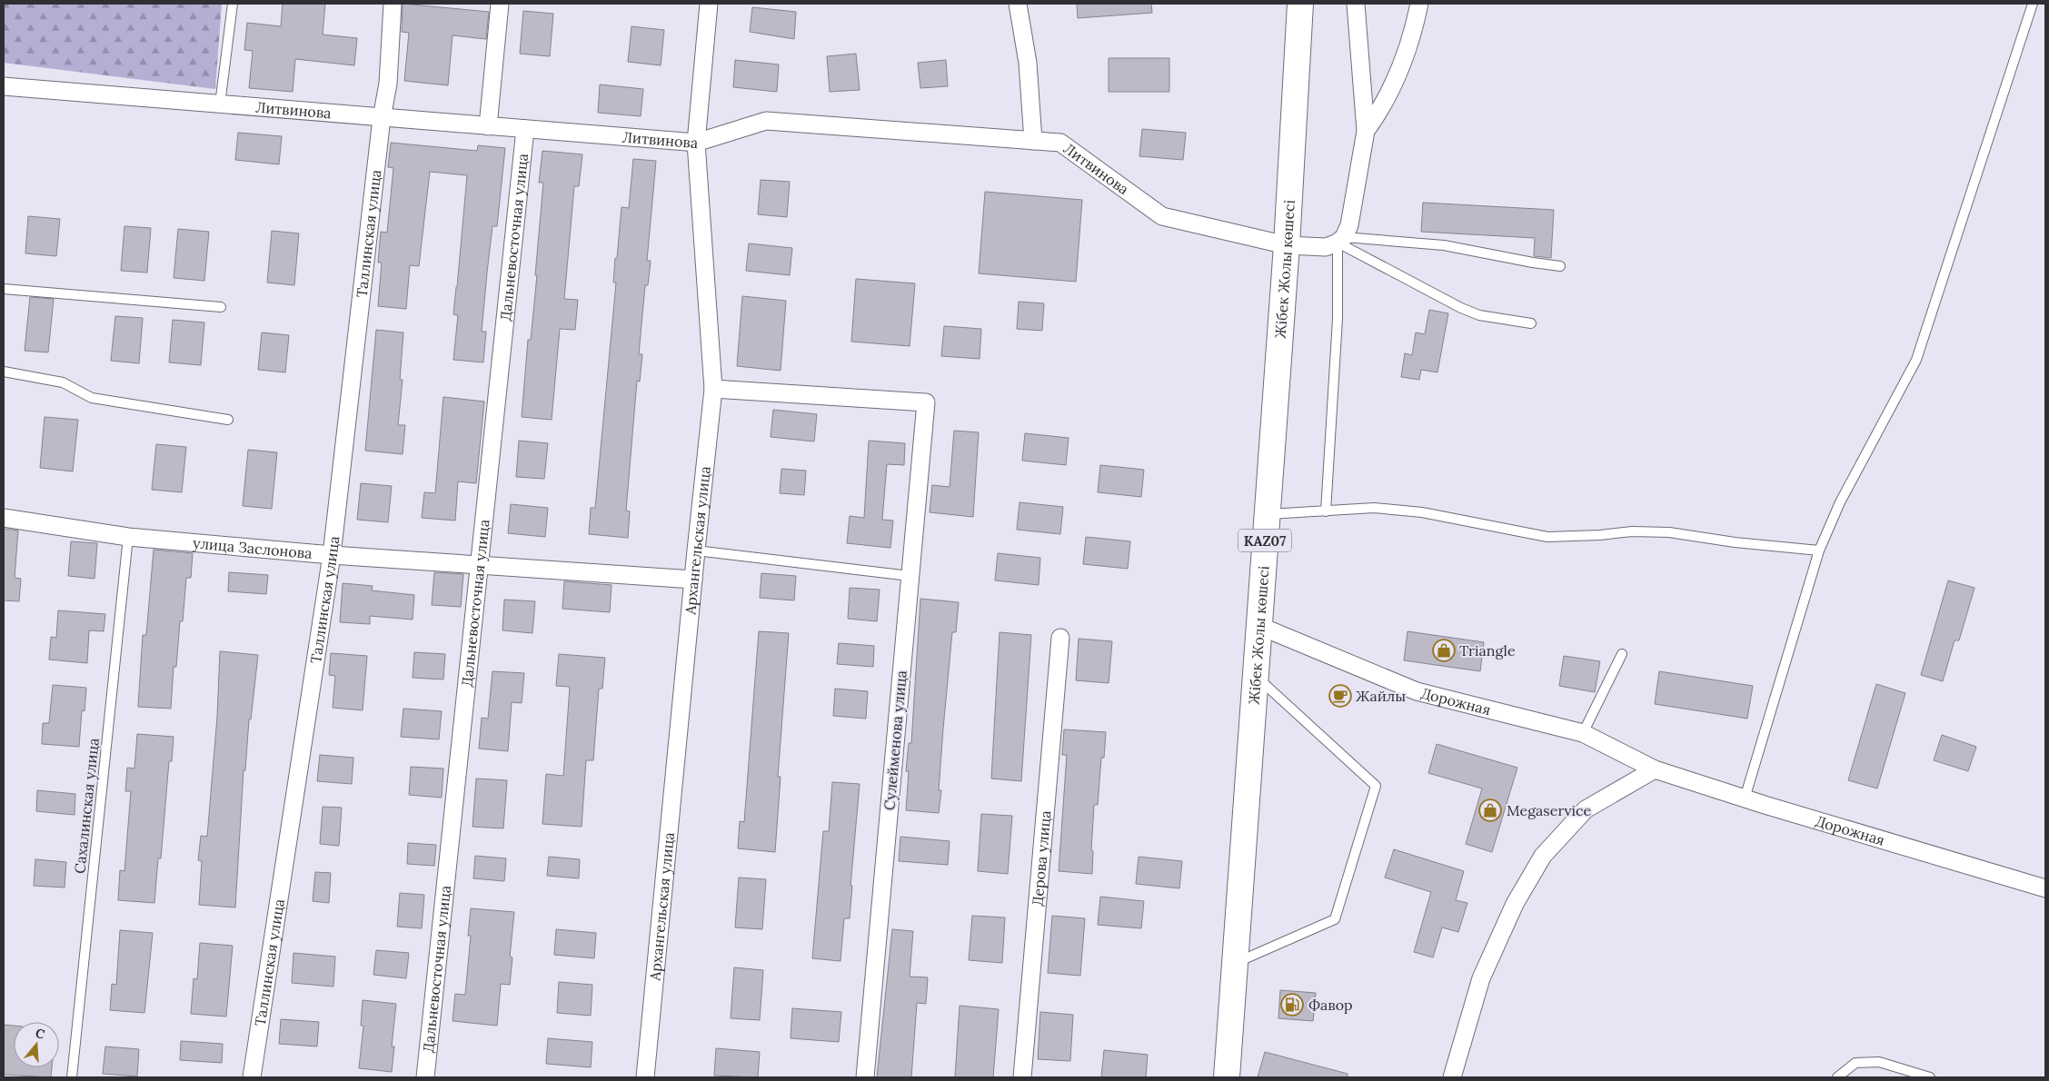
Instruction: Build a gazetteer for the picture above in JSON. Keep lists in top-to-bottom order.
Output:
{
  "streets": {
    "highway": ["Жібек Жолы көшесі", "KAZ07"],
    "street": [
      "Литвинова",
      "Таллинская улица",
      "Дальневосточная улица",
      "Архангельская улица",
      "улица Заслонова",
      "Дорожная",
      "Сулейменова улица",
      "Дерова улица"
    ],
    "lane": ["Сахалинская улица"]
  },
  "crossings": [
    ["Литвинова", "Таллинская улица"],
    ["Литвинова", "Дальневосточная улица"],
    ["Литвинова", "Жібек Жолы көшесі"],
    ["Литвинова", "Архангельская улица"],
    ["Таллинская улица", "улица Заслонова"],
    ["Дальневосточная улица", "улица Заслонова"],
    ["Жібек Жолы көшесі", "Дорожная"],
    ["Архангельская улица", "улица Заслонова"],
    ["Архангельская улица", "Сулейменова улица"],
    ["улица Заслонова", "Сахалинская улица"]
  ],
  "places": {
    "shop": ["Triangle", "Megaservice"],
    "cafe": ["Жайлы"],
    "fuel station": ["Фавор"]
  },
  "north": "top"
}
